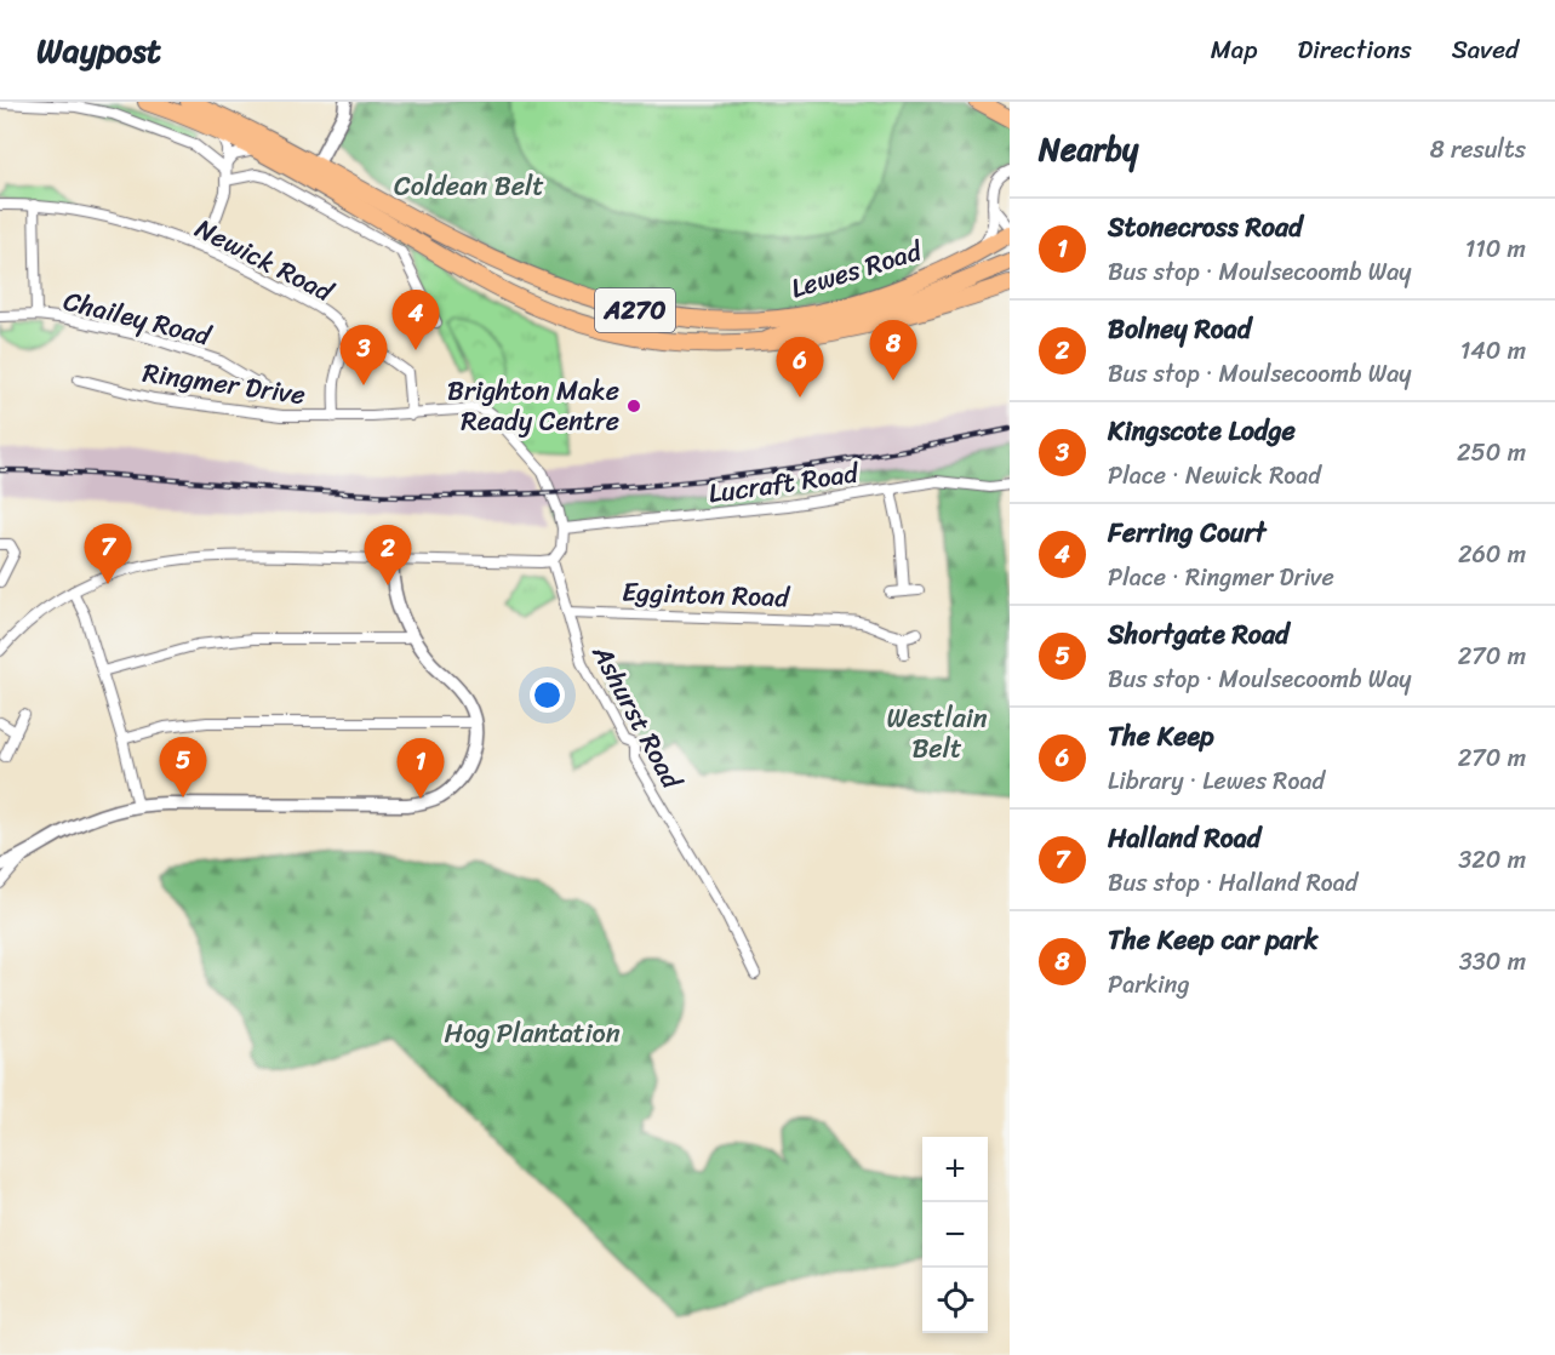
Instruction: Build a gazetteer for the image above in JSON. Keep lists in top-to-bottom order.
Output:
{
  "streets": {
    "main road": ["Lewes Road", "A270"],
    "street": [
      "Newick Road",
      "Chailey Road",
      "Ringmer Drive",
      "Lucraft Road",
      "Egginton Road",
      "Ashurst Road"
    ]
  },
  "crossings": [
    ["Newick Road", "Ringmer Drive"],
    ["Lewes Road", "A270"],
    ["Ringmer Drive", "Lucraft Road"],
    ["Egginton Road", "Ashurst Road"]
  ],
  "parks": ["Coldean Belt", "Westlain Belt", "Hog Plantation"],
  "places": ["Brighton Make Ready Centre"],
  "page": {
    "header": "Waypost",
    "nav": ["Map", "Directions", "Saved"],
    "heading": ["Nearby", "8 results"],
    "list": [
      {
        "mark": "1",
        "name": "Stonecross Road",
        "note": "Bus stop · Moulsecoomb Way",
        "value": "110 m"
      },
      {
        "mark": "2",
        "name": "Bolney Road",
        "note": "Bus stop · Moulsecoomb Way",
        "value": "140 m"
      },
      {
        "mark": "3",
        "name": "Kingscote Lodge",
        "note": "Place · Newick Road",
        "value": "250 m"
      },
      {
        "mark": "4",
        "name": "Ferring Court",
        "note": "Place · Ringmer Drive",
        "value": "260 m"
      },
      {
        "mark": "5",
        "name": "Shortgate Road",
        "note": "Bus stop · Moulsecoomb Way",
        "value": "270 m"
      },
      {
        "mark": "6",
        "name": "The Keep",
        "note": "Library · Lewes Road",
        "value": "270 m"
      },
      {
        "mark": "7",
        "name": "Halland Road",
        "note": "Bus stop · Halland Road",
        "value": "320 m"
      },
      {
        "mark": "8",
        "name": "The Keep car park",
        "note": "Parking",
        "value": "330 m"
      }
    ],
    "pins": [
      "4",
      "8",
      "3",
      "6",
      "7",
      "2",
      "5",
      "1"
    ],
    "map_buttons": ["+", "−"]
  }
}
